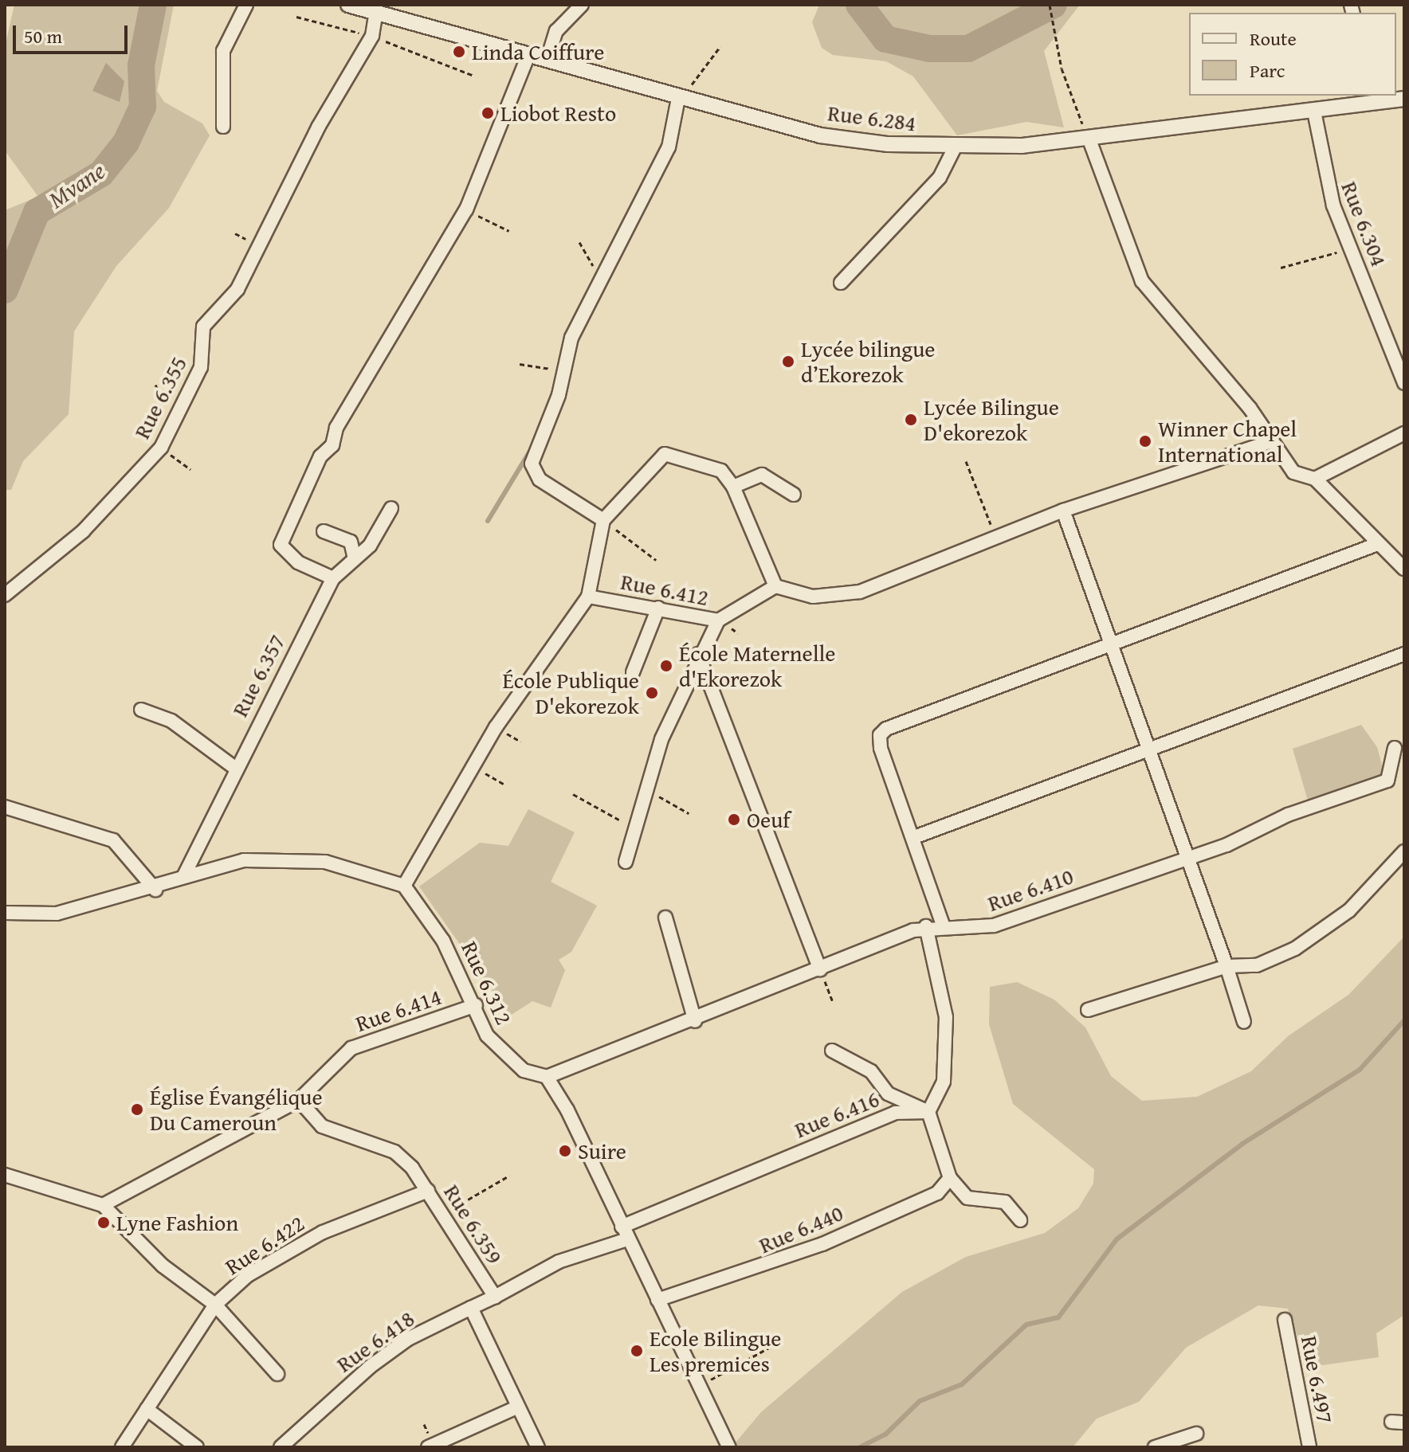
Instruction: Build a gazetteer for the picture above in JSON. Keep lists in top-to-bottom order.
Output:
{
  "streets": {
    "street": [
      "Rue 6.284",
      "Rue 6.304",
      "Rue 6.355",
      "Rue 6.412",
      "Rue 6.357",
      "Rue 6.410",
      "Rue 6.312",
      "Rue 6.414",
      "Rue 6.416",
      "Rue 6.359",
      "Rue 6.440",
      "Rue 6.422",
      "Rue 6.418",
      "Rue 6.497"
    ]
  },
  "crossings": [
    ["Rue 6.284", "Rue 6.304"],
    ["Rue 6.284", "Rue 6.355"],
    ["Rue 6.412", "Rue 6.312"],
    ["Rue 6.410", "Rue 6.312"],
    ["Rue 6.312", "Rue 6.414"],
    ["Rue 6.414", "Rue 6.359"],
    ["Rue 6.416", "Rue 6.359"],
    ["Rue 6.359", "Rue 6.422"],
    ["Rue 6.359", "Rue 6.418"]
  ],
  "water": ["Mvane"],
  "places": [
    "Linda Coiffure",
    "Liobot Resto",
    "Lycée bilingue d’Ekorezok",
    "Lycée Bilingue D'ekorezok",
    "Winner Chapel International",
    "École Maternelle d'Ekorezok",
    "École Publique D'ekorezok",
    "Oeuf",
    "Église Évangélique Du Cameroun",
    "Suire",
    "Lyne Fashion",
    "Ecole Bilingue Les premices"
  ],
  "legend": ["Route", "Parc"],
  "scale_bar": "50 m"
}
